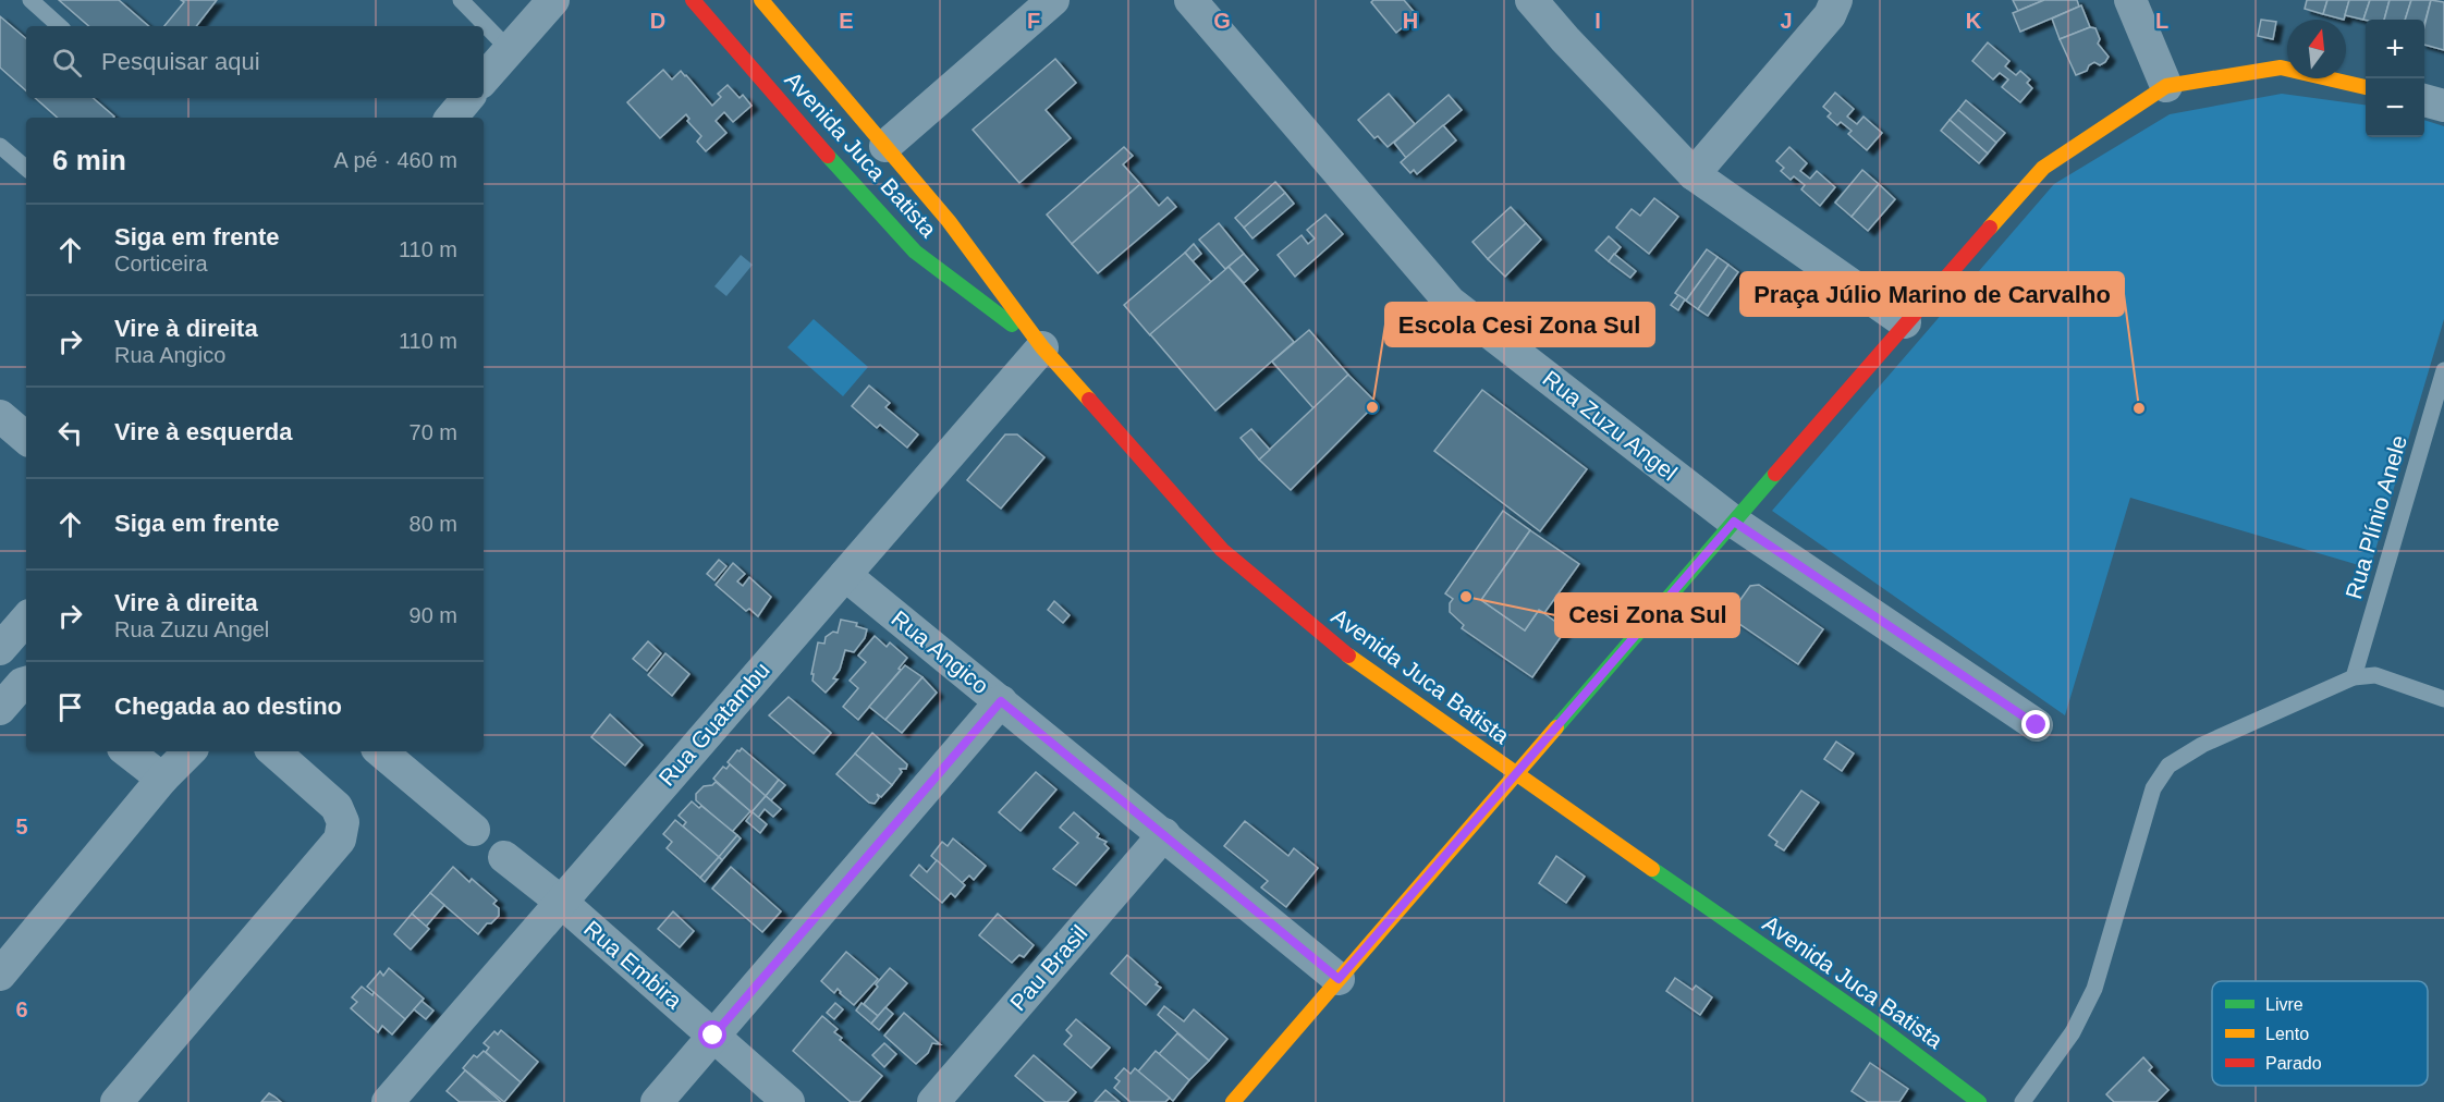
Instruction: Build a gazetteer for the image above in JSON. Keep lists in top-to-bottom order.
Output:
{
  "streets": {
    "main road": ["Avenida Juca Batista"],
    "street": [
      "Rua Zuzu Angel",
      "Rua Angico",
      "Rua Guatambu",
      "Rua Embira",
      "Pau Brasil"
    ],
    "lane": ["Rua Plínio Anele"]
  },
  "crossings": [
    ["Avenida Juca Batista", "Rua Guatambu"],
    ["Rua Angico", "Rua Guatambu"],
    ["Rua Angico", "Pau Brasil"],
    ["Rua Guatambu", "Rua Embira"]
  ],
  "places": ["Escola Cesi Zona Sul", "Praça Júlio Marino de Carvalho", "Cesi Zona Sul"],
  "legend": ["Livre", "Lento", "Parado"],
  "north": "top",
  "page": {
    "map_buttons": ["+", "−"],
    "search": "Pesquisar aqui",
    "heading": ["6 min", "A pé · 460 m"],
    "list": [
      ["Siga em frente", "Corticeira", "110 m"],
      ["Vire à direita", "Rua Angico", "110 m"],
      ["Vire à esquerda", "70 m"],
      ["Siga em frente", "80 m"],
      ["Vire à direita", "Rua Zuzu Angel", "90 m"],
      "Chegada ao destino"
    ]
  },
  "grid": {
    "columns": [
      "D",
      "E",
      "F",
      "G",
      "H",
      "I",
      "J",
      "K",
      "L"
    ],
    "rows": ["5", "6"]
  }
}
